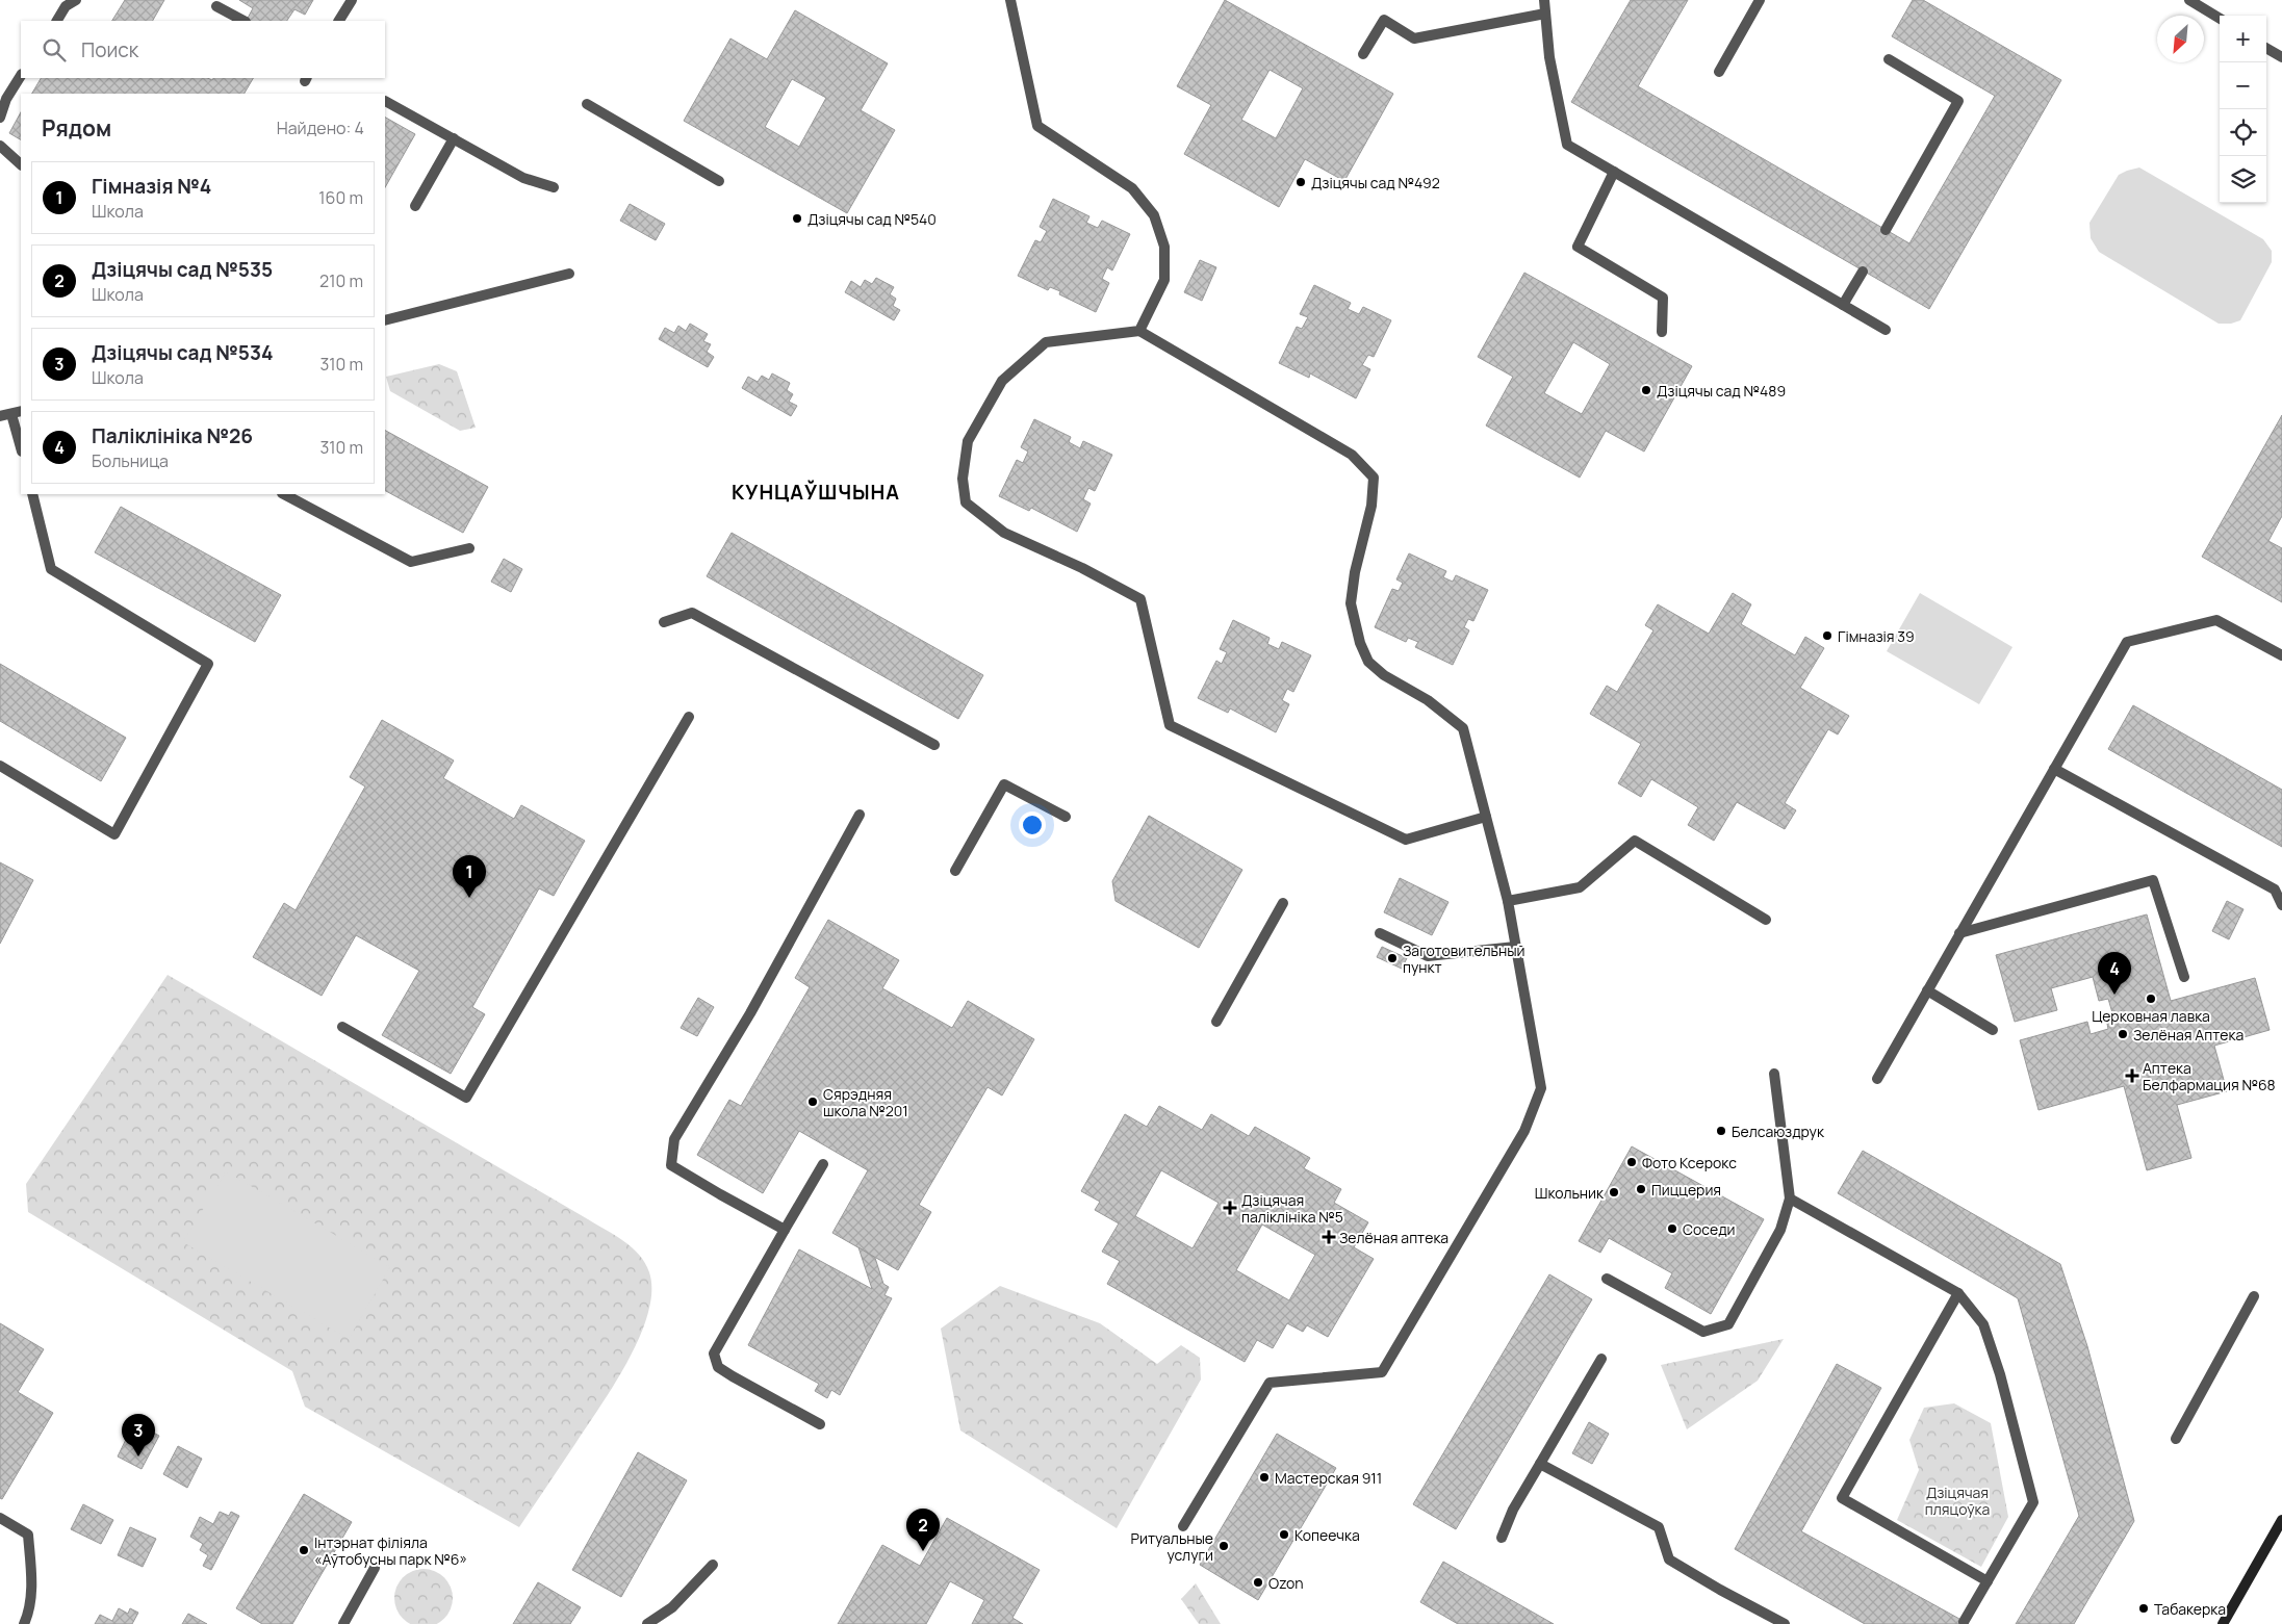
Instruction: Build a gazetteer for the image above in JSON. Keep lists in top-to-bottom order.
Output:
{
  "districts": ["КУНЦАЎШЧЫНА"],
  "parks": ["Дзіцячая пляцоўка"],
  "places": {
    "other": [
      "Дзіцячы сад №492",
      "Дзіцячы сад №540",
      "Дзіцячы сад №489",
      "Гімназія 39",
      "Заготовительный пункт",
      "Церковная лавка",
      "Зелёная Аптека",
      "Сярэдняя школа №201",
      "Белсаюздрук",
      "Фото Ксерокс",
      "Пиццерия",
      "Школьник",
      "Соседи",
      "Мастерская 911",
      "Копеечка",
      "Ритуальные услуги",
      "Інтэрнат філіяла «Аўтобусны парк №6»",
      "Ozon",
      "Табакерка"
    ],
    "health": ["Аптека Белфармация №68", "Дзіцячая паліклініка №5", "Зелёная аптека"]
  },
  "north": "bottom left",
  "page": {
    "map_buttons": ["+", "−"],
    "search": "Поиск",
    "heading": ["Рядом", "Найдено: 4"],
    "list": [
      {
        "mark": "1",
        "name": "Гімназія №4",
        "note": "Школа",
        "value": "160 m"
      },
      {
        "mark": "2",
        "name": "Дзіцячы сад №535",
        "note": "Школа",
        "value": "210 m"
      },
      {
        "mark": "3",
        "name": "Дзіцячы сад №534",
        "note": "Школа",
        "value": "310 m"
      },
      {
        "mark": "4",
        "name": "Паліклініка №26",
        "note": "Больница",
        "value": "310 m"
      }
    ],
    "pins": [
      "1",
      "4",
      "3",
      "2"
    ]
  }
}
